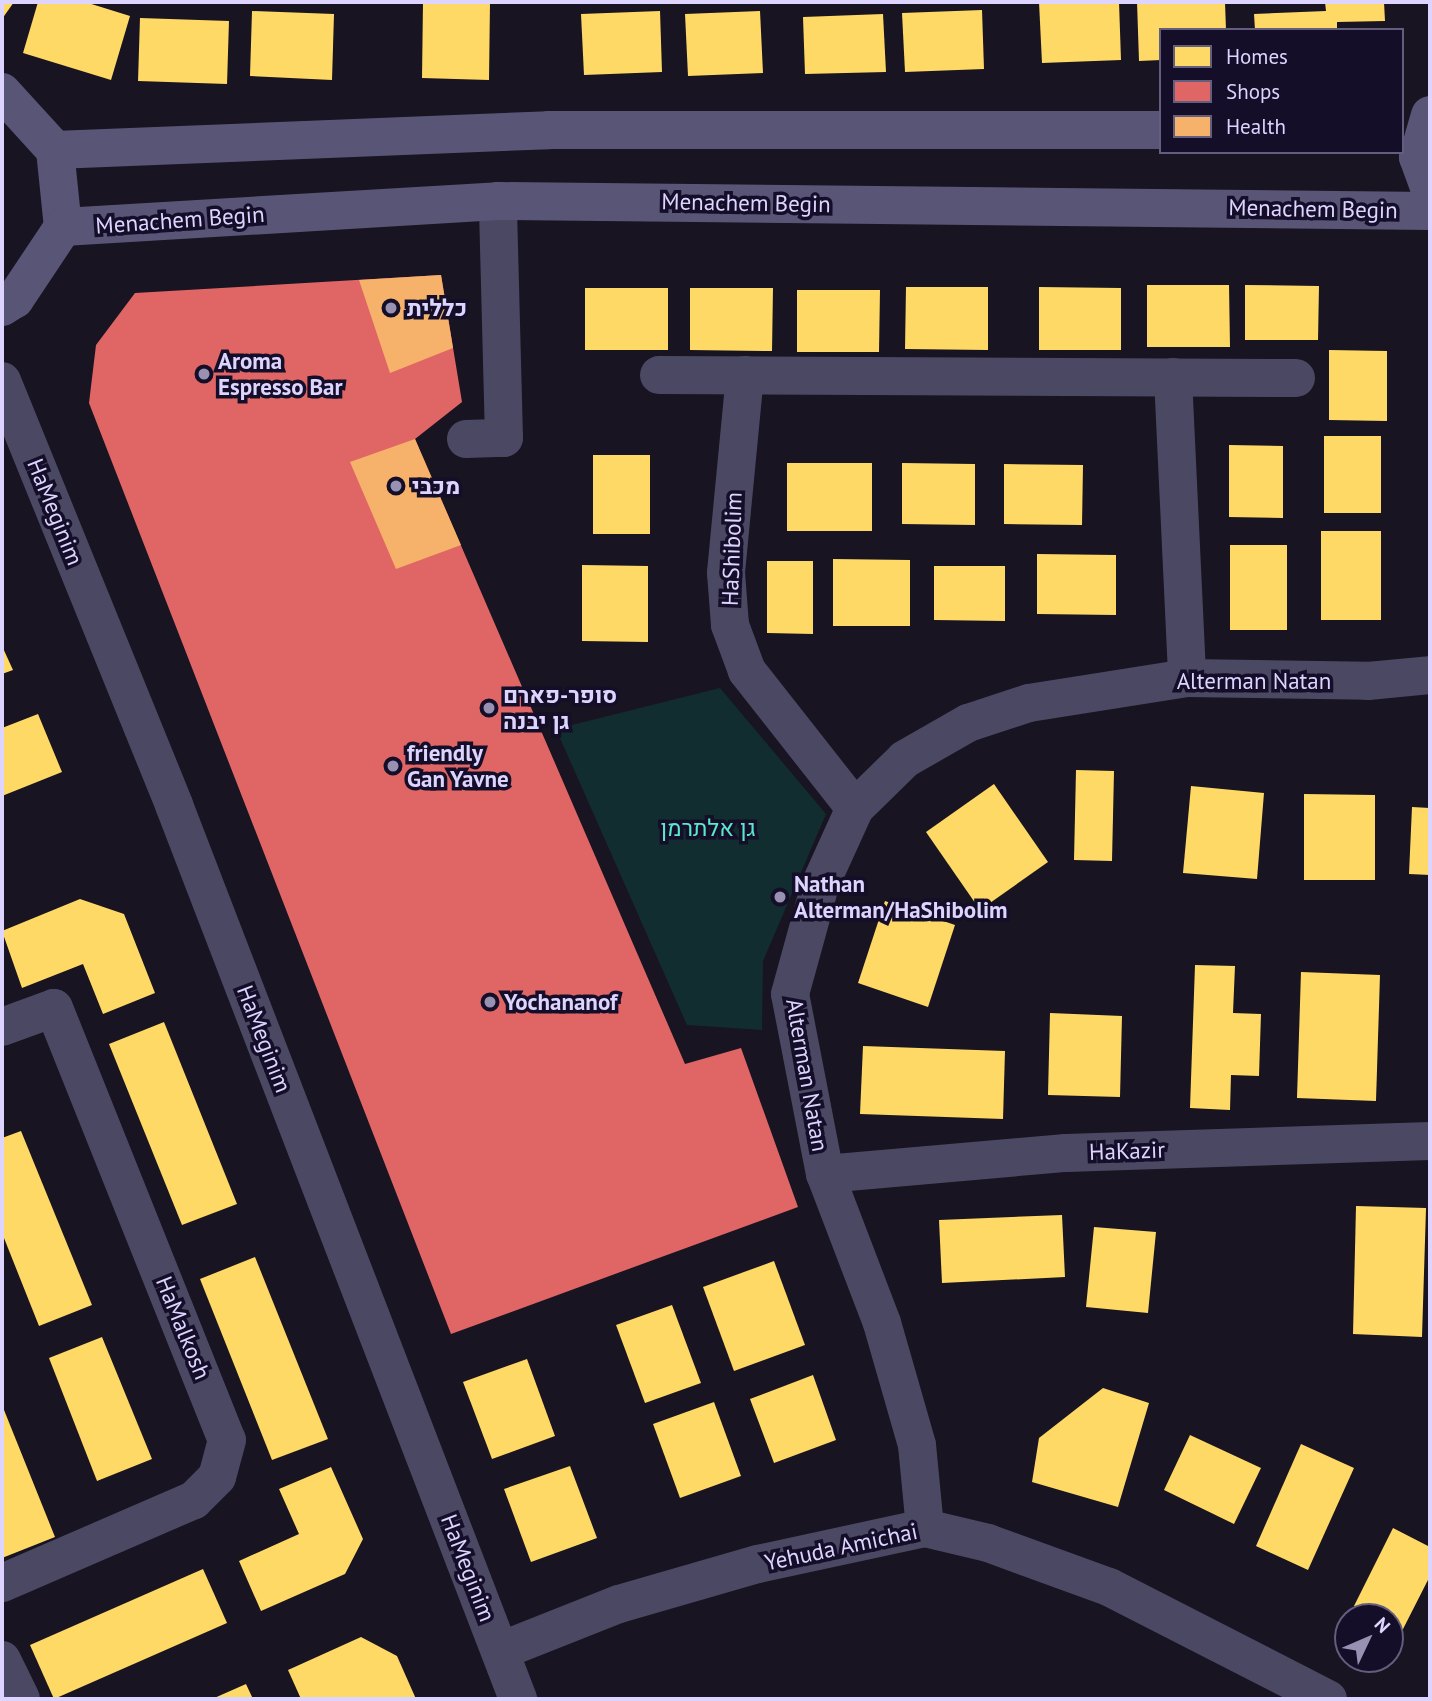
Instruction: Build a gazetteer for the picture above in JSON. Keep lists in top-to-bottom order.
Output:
{
  "streets": {
    "main road": ["Menachem Begin"],
    "street": [
      "HaMeginim",
      "HaShibolim",
      "Alterman Natan",
      "HaKazir",
      "HaMalkosh",
      "Yehuda Amichai"
    ]
  },
  "crossings": [
    ["HaMeginim", "Yehuda Amichai"],
    ["HaShibolim", "Alterman Natan"],
    ["Alterman Natan", "HaKazir"],
    ["Alterman Natan", "Yehuda Amichai"]
  ],
  "parks": ["גן אלתרמן"],
  "places": [
    "כללית",
    "Aroma Espresso Bar",
    "מכבי",
    "סופר-פארם גן יבנה",
    "friendly Gan Yavne",
    "Nathan Alterman/HaShibolim",
    "Yochananof"
  ],
  "legend": ["Homes", "Shops", "Health"],
  "north": "top right"
}
